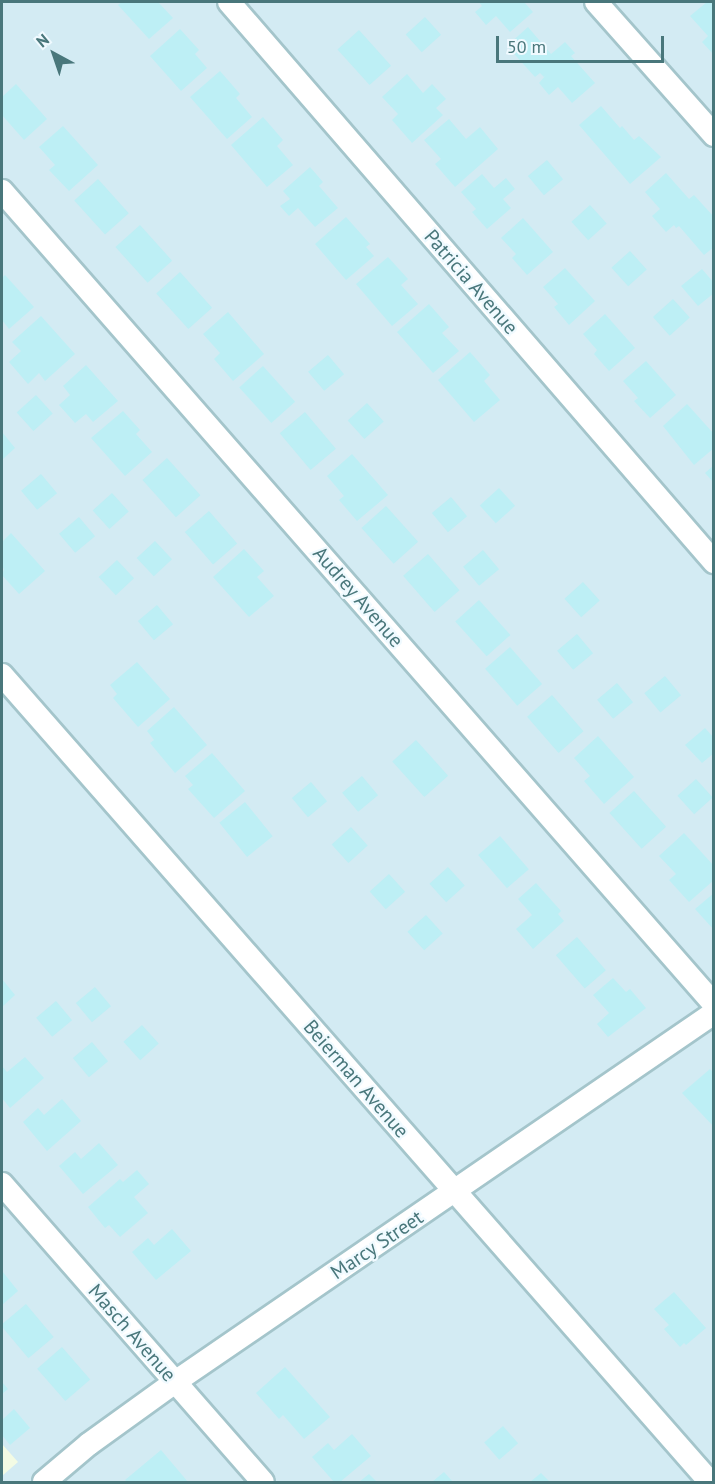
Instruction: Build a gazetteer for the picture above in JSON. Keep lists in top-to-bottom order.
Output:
{
  "streets": {
    "street": [
      "Patricia Avenue",
      "Audrey Avenue",
      "Beierman Avenue",
      "Marcy Street",
      "Masch Avenue"
    ]
  },
  "crossings": [
    ["Beierman Avenue", "Marcy Street"],
    ["Marcy Street", "Masch Avenue"]
  ],
  "scale_bar": "50 m",
  "north": "top left"
}
